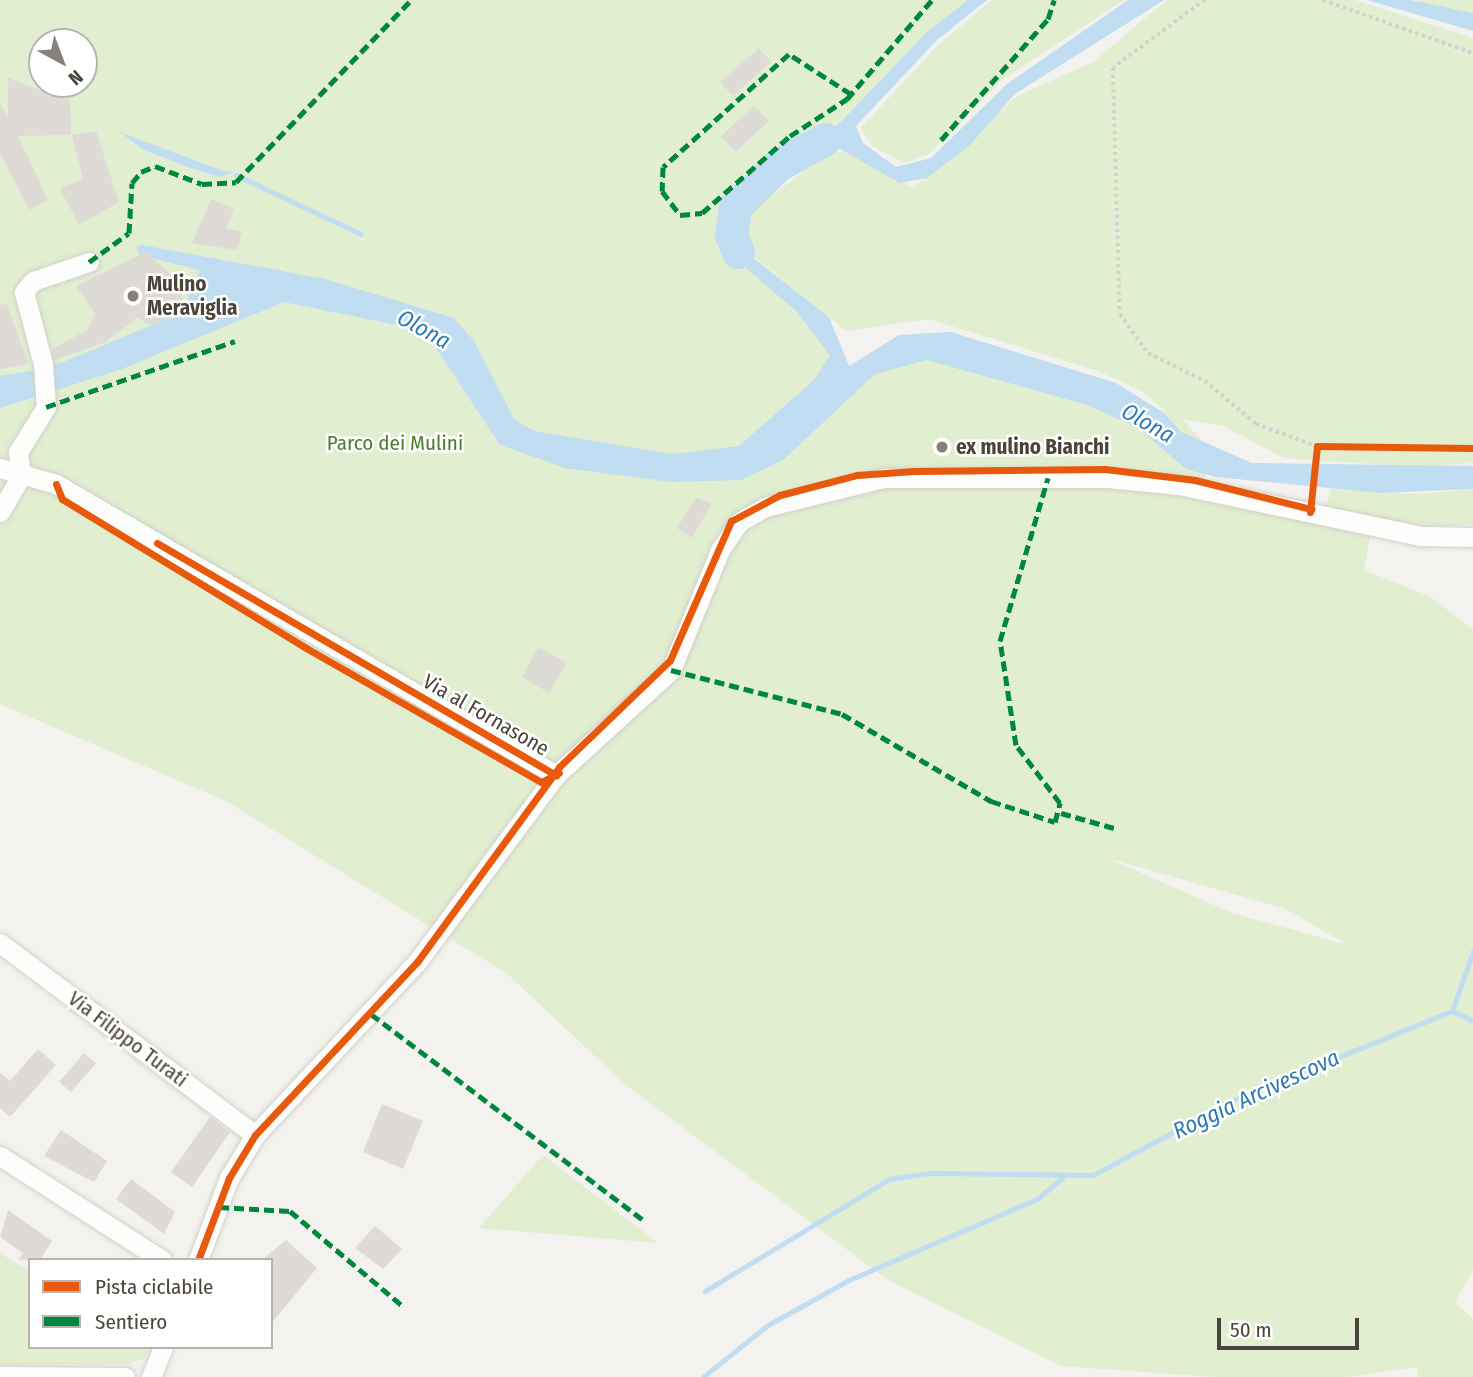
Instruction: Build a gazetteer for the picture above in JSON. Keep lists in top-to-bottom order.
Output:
{
  "streets": {
    "street": ["Via al Fornasone", "Via Filippo Turati"]
  },
  "crossings": [
    ["Via al Fornasone", "Via Filippo Turati"]
  ],
  "water": ["Olona", "Roggia Arcivescova"],
  "parks": ["Parco dei Mulini"],
  "places": ["Mulino Meraviglia", "ex mulino Bianchi"],
  "legend": ["Pista ciclabile", "Sentiero"],
  "scale_bar": "50 m",
  "north": "bottom right"
}
